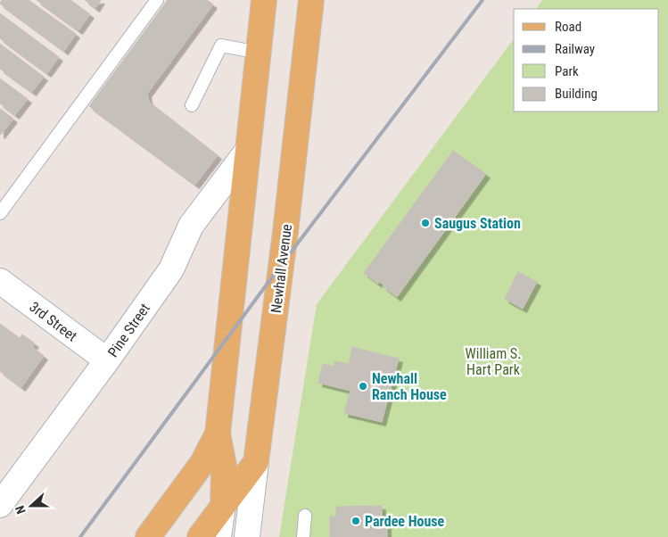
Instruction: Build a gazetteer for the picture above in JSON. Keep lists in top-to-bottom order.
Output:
{
  "streets": {
    "main road": ["Newhall Avenue"],
    "street": ["3rd Street", "Pine Street"]
  },
  "crossings": [
    ["3rd Street", "Pine Street"]
  ],
  "parks": ["William S. Hart Park"],
  "places": ["Saugus Station", "Newhall Ranch House", "Pardee House"],
  "legend": [
    "Road",
    "Railway",
    "Park",
    "Building"
  ],
  "north": "left"
}
